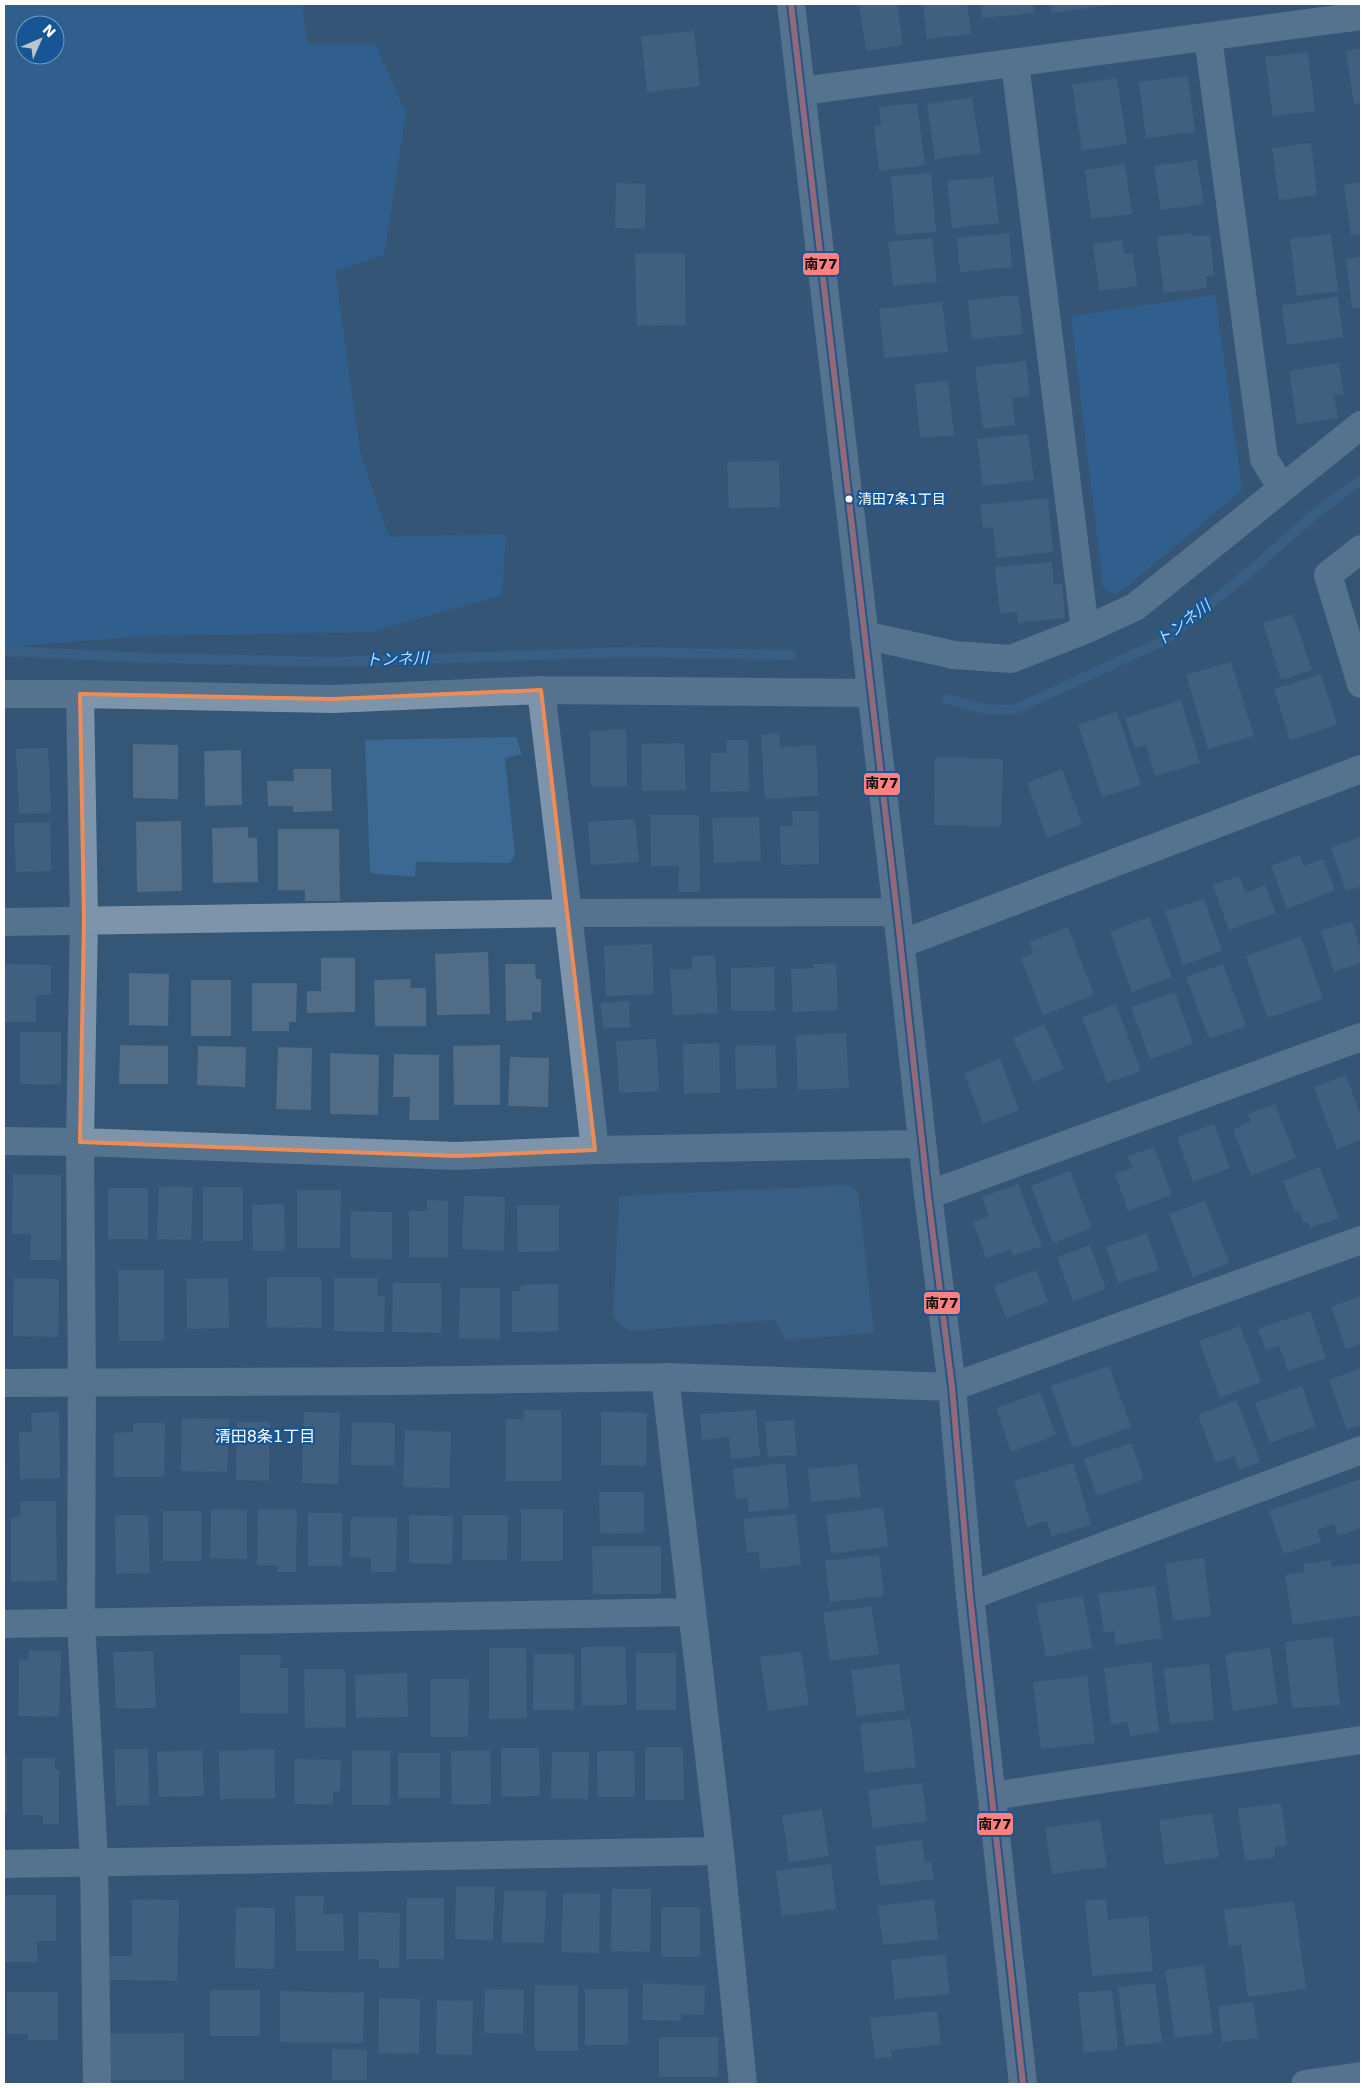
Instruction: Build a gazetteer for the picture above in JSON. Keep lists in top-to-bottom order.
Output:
{
  "districts": ["清田8条1丁目"],
  "water": ["トンネ川"],
  "places": ["清田7条1丁目"],
  "lines": ["transit line 南77"],
  "north": "top right"
}
